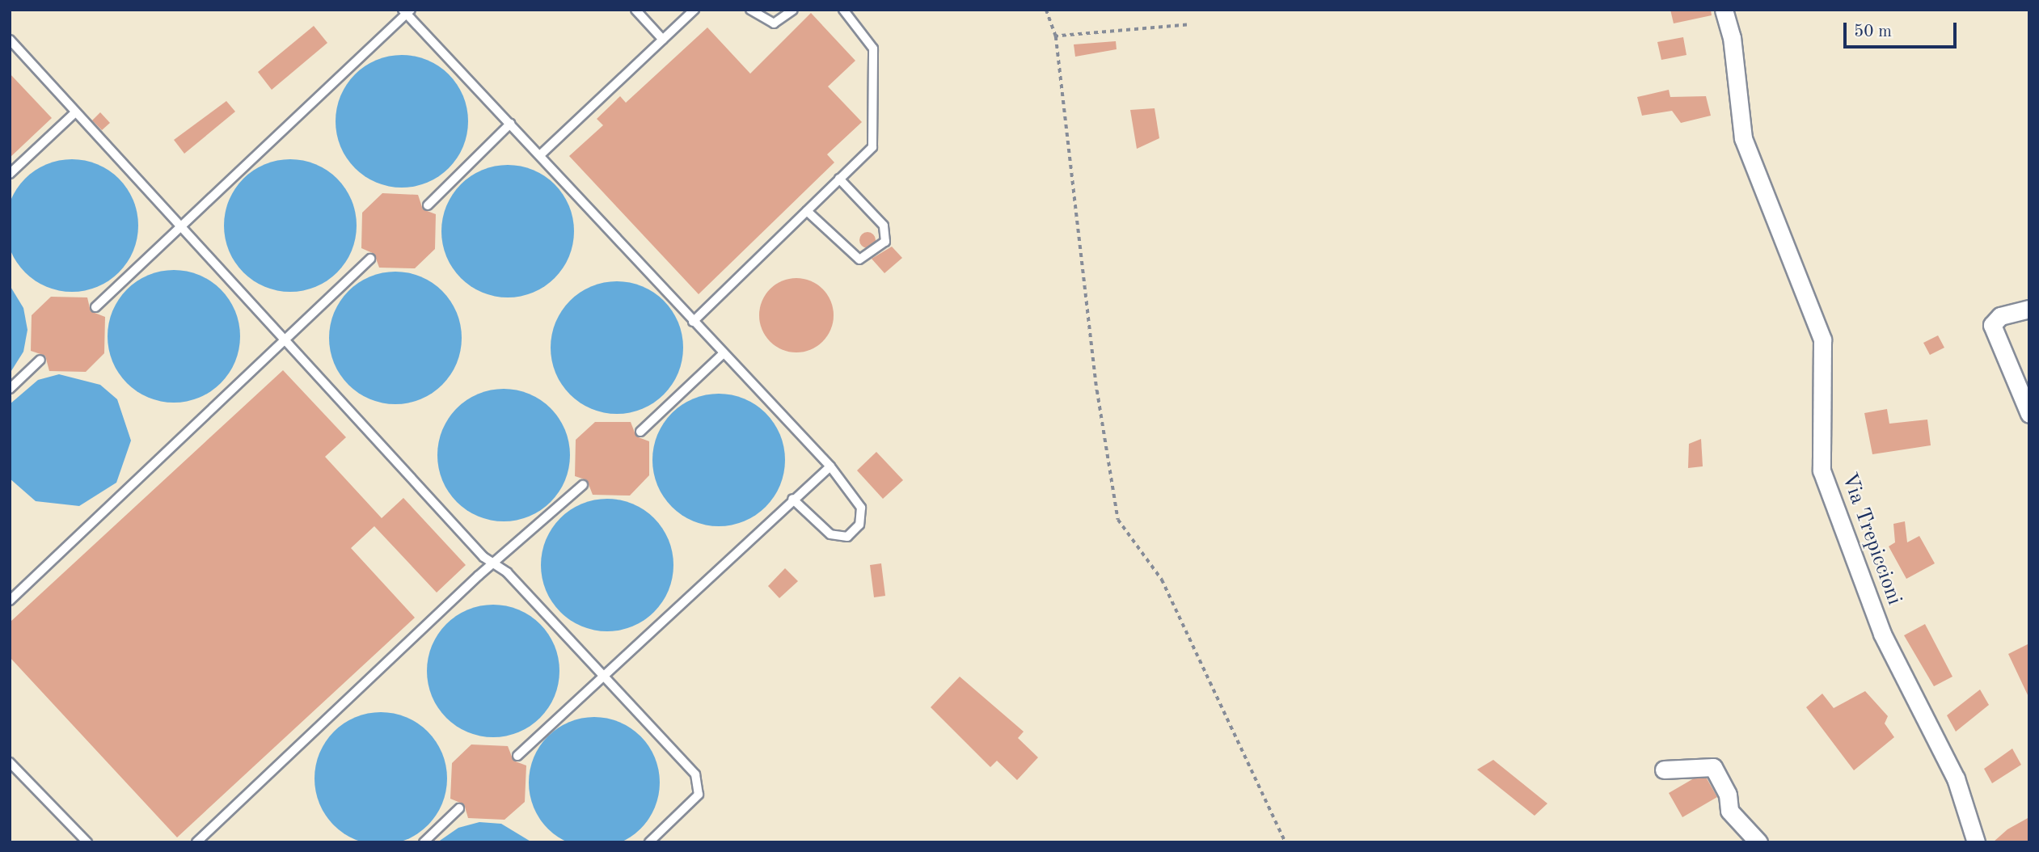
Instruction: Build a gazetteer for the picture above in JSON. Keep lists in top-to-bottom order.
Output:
{
  "streets": {
    "street": ["Via Trepiccioni"]
  },
  "scale_bar": "50 m"
}
